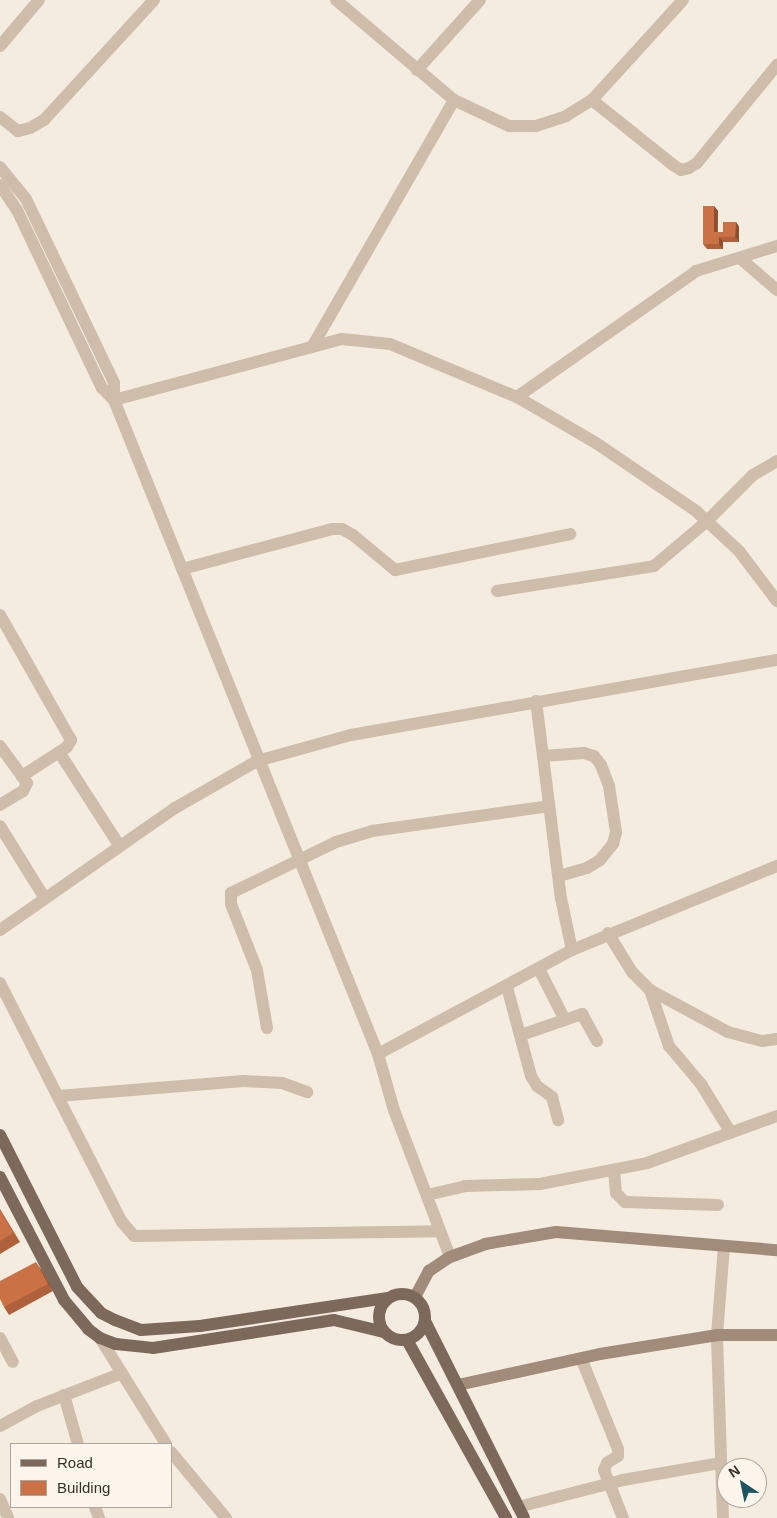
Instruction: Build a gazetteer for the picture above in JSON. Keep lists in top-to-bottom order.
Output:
{
  "legend": ["Road", "Building"],
  "north": "top left"
}
